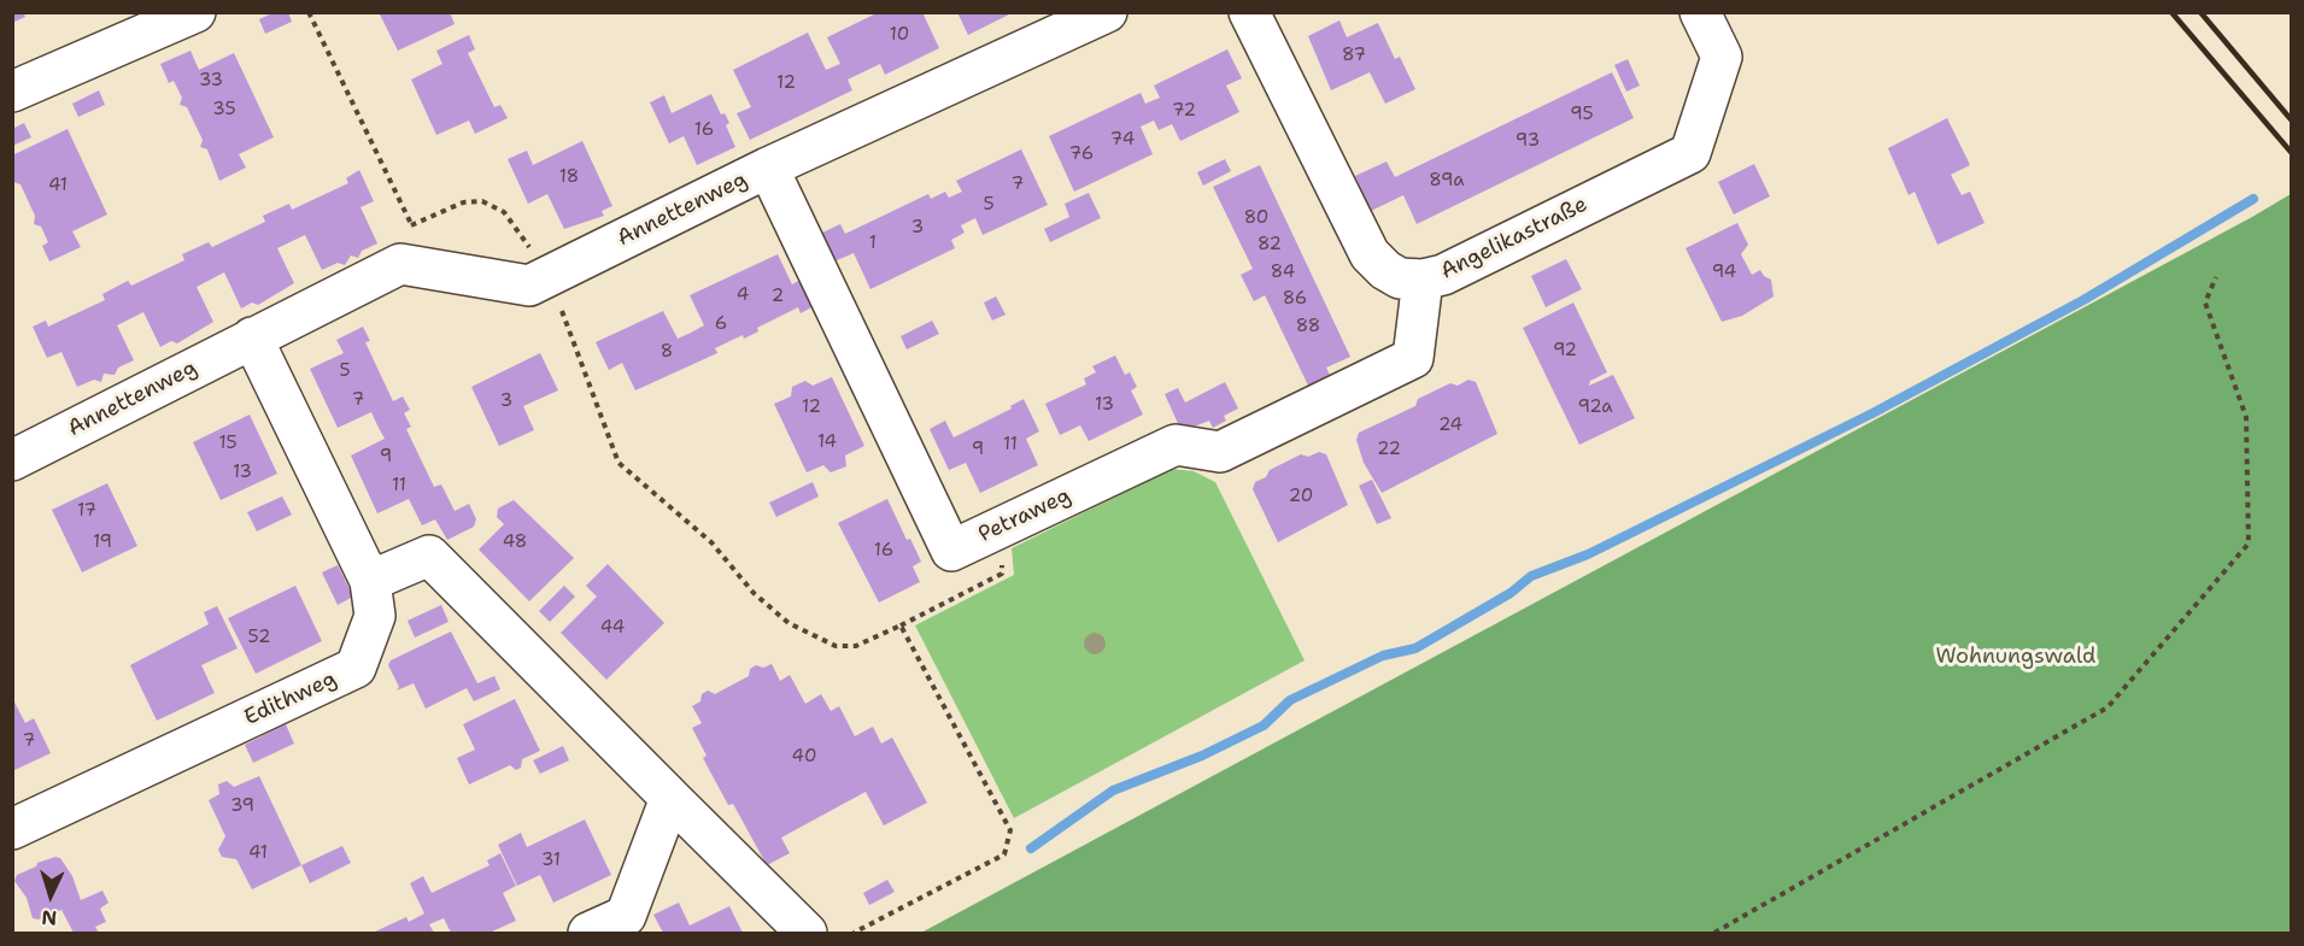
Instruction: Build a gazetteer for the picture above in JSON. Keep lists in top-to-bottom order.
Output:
{
  "streets": {
    "street": [
      "Annettenweg",
      "Angelikastraße",
      "Petraweg",
      "Edithweg"
    ]
  },
  "crossings": [
    ["Annettenweg", "Petraweg"],
    ["Angelikastraße", "Petraweg"]
  ],
  "parks": ["Wohnungswald"],
  "house_numbers": [
    "10",
    "87",
    "33",
    "12",
    "35",
    "72",
    "95",
    "16",
    "74",
    "93",
    "76",
    "18",
    "89a",
    "7",
    "41",
    "5",
    "80",
    "3",
    "1",
    "82",
    "84",
    "94",
    "4",
    "2",
    "86",
    "6",
    "88",
    "92",
    "8",
    "5",
    "7",
    "3",
    "13",
    "12",
    "92a",
    "24",
    "14",
    "15",
    "11",
    "9",
    "22",
    "9",
    "13",
    "11",
    "20",
    "17",
    "19",
    "48",
    "16",
    "44",
    "52",
    "7",
    "40",
    "39",
    "41",
    "31"
  ],
  "north": "bottom"
}
